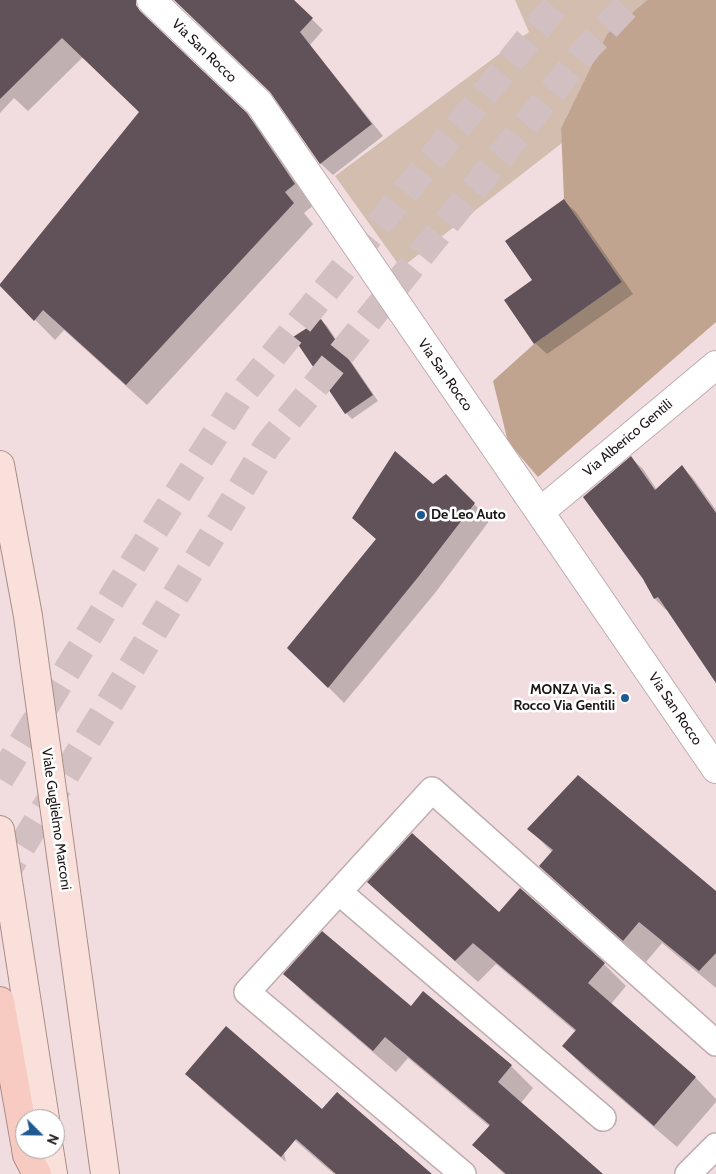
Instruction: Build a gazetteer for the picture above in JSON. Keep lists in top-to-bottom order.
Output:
{
  "streets": {
    "main road": ["Viale Guglielmo Marconi"],
    "street": ["Via San Rocco", "Via Alberico Gentili"]
  },
  "crossings": [
    ["Via San Rocco", "Via Alberico Gentili"]
  ],
  "places": ["De Leo Auto", "MONZA Via S. Rocco Via Gentili"],
  "north": "bottom right"
}
